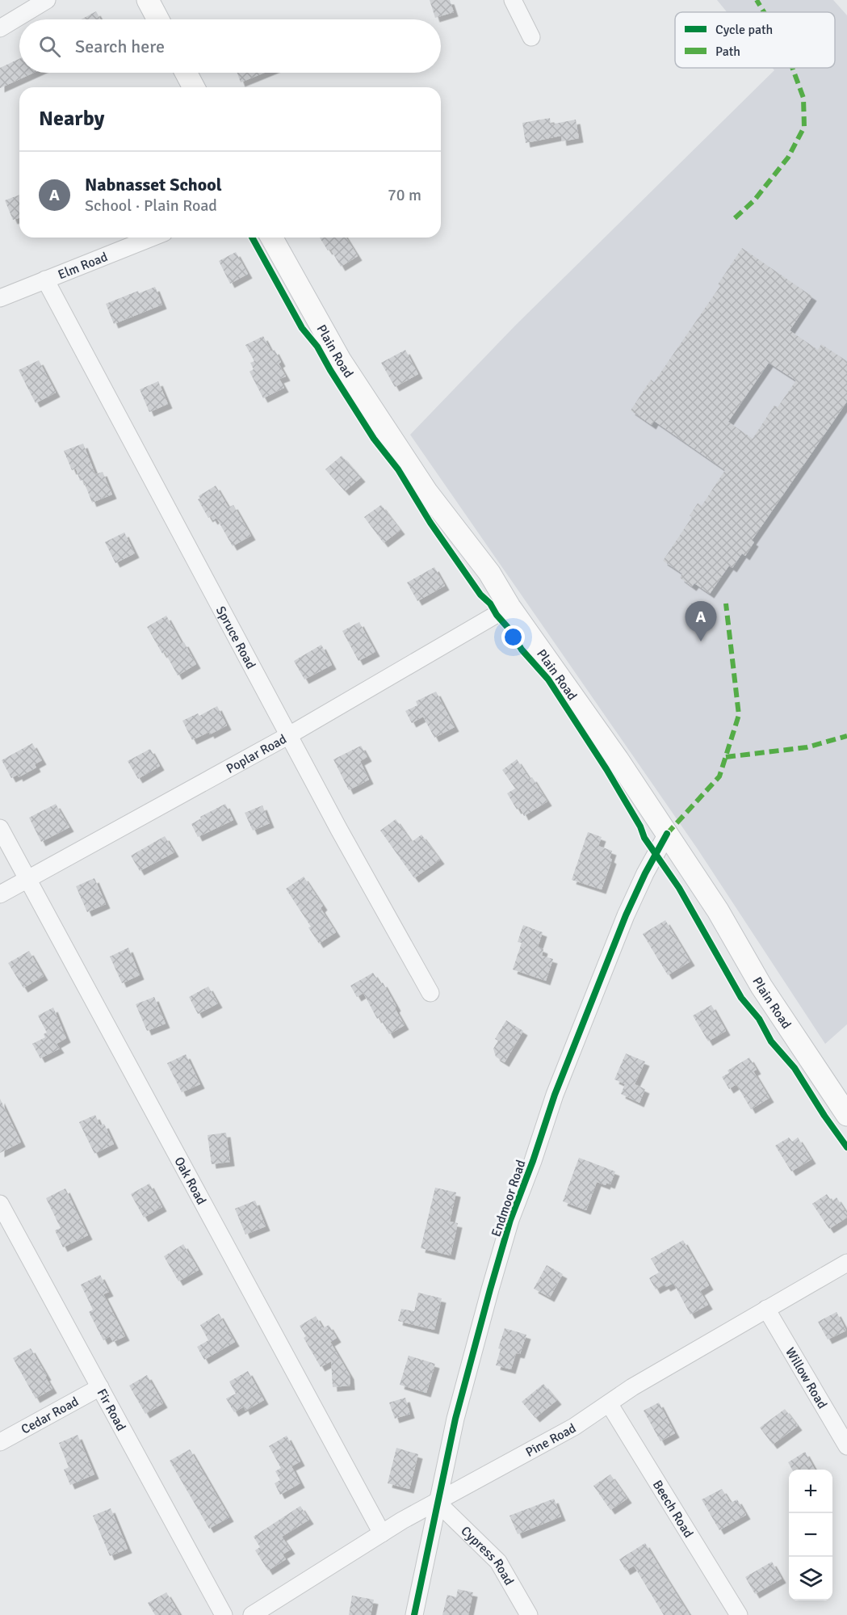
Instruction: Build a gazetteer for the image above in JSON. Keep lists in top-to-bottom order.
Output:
{
  "streets": {
    "main road": ["Plain Road"],
    "street": [
      "Elm Road",
      "Spruce Road",
      "Poplar Road",
      "Oak Road",
      "Endmoor Road",
      "Willow Road",
      "Fir Road",
      "Cedar Road",
      "Pine Road",
      "Beech Road",
      "Cypress Road"
    ]
  },
  "crossings": [
    ["Elm Road", "Spruce Road"],
    ["Plain Road", "Poplar Road"],
    ["Plain Road", "Endmoor Road"],
    ["Spruce Road", "Poplar Road"],
    ["Poplar Road", "Oak Road"],
    ["Oak Road", "Pine Road"],
    ["Endmoor Road", "Pine Road"],
    ["Endmoor Road", "Cypress Road"],
    ["Willow Road", "Pine Road"],
    ["Fir Road", "Cedar Road"],
    ["Pine Road", "Beech Road"],
    ["Pine Road", "Cypress Road"]
  ],
  "legend": ["Cycle path", "Path"],
  "page": {
    "search": "Search here",
    "heading": "Nearby",
    "list": [
      {
        "mark": "A",
        "name": "Nabnasset School",
        "note": "School · Plain Road",
        "value": "70 m"
      }
    ],
    "pins": "A",
    "map_buttons": ["+", "−"]
  }
}
